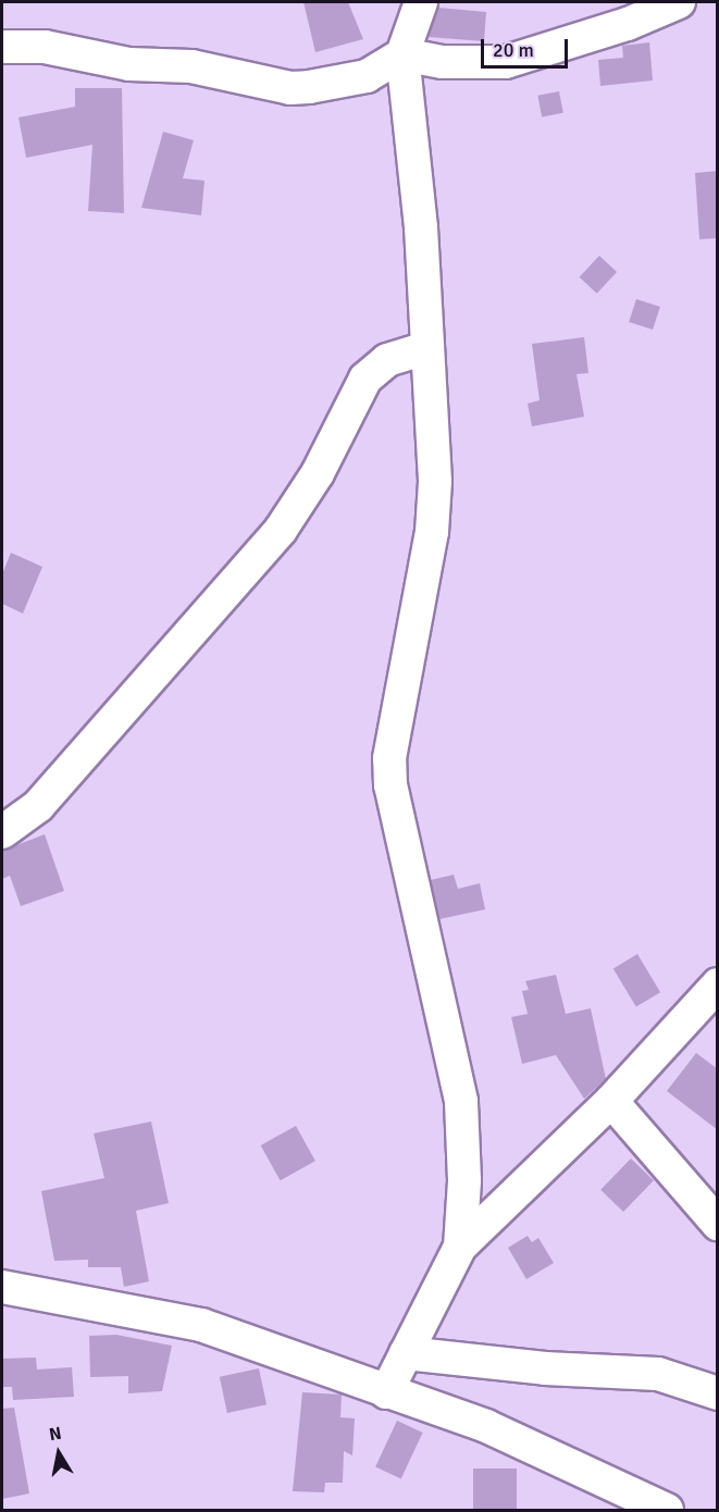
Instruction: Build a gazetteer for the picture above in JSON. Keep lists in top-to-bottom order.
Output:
{
  "scale_bar": "20 m",
  "north": "top"
}
